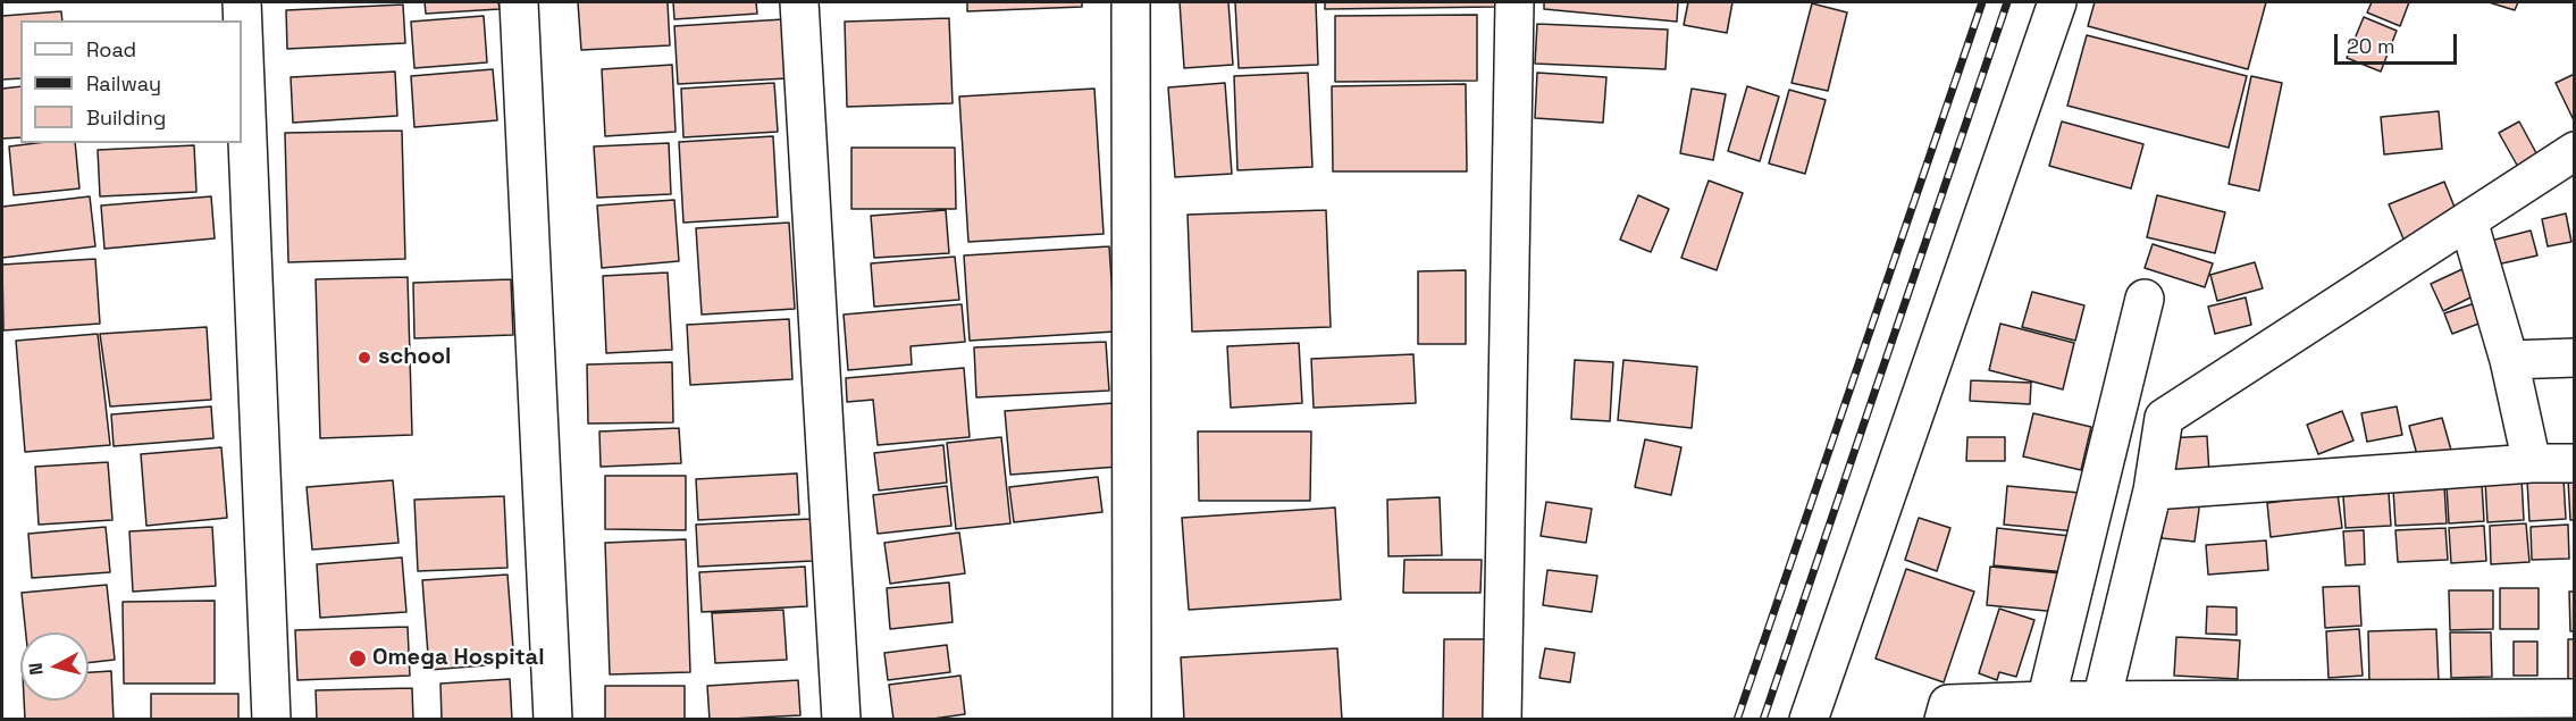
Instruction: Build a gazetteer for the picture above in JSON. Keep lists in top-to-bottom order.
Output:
{
  "places": ["school", "Omega Hospital"],
  "legend": ["Road", "Railway", "Building"],
  "scale_bar": "20 m",
  "north": "left"
}
